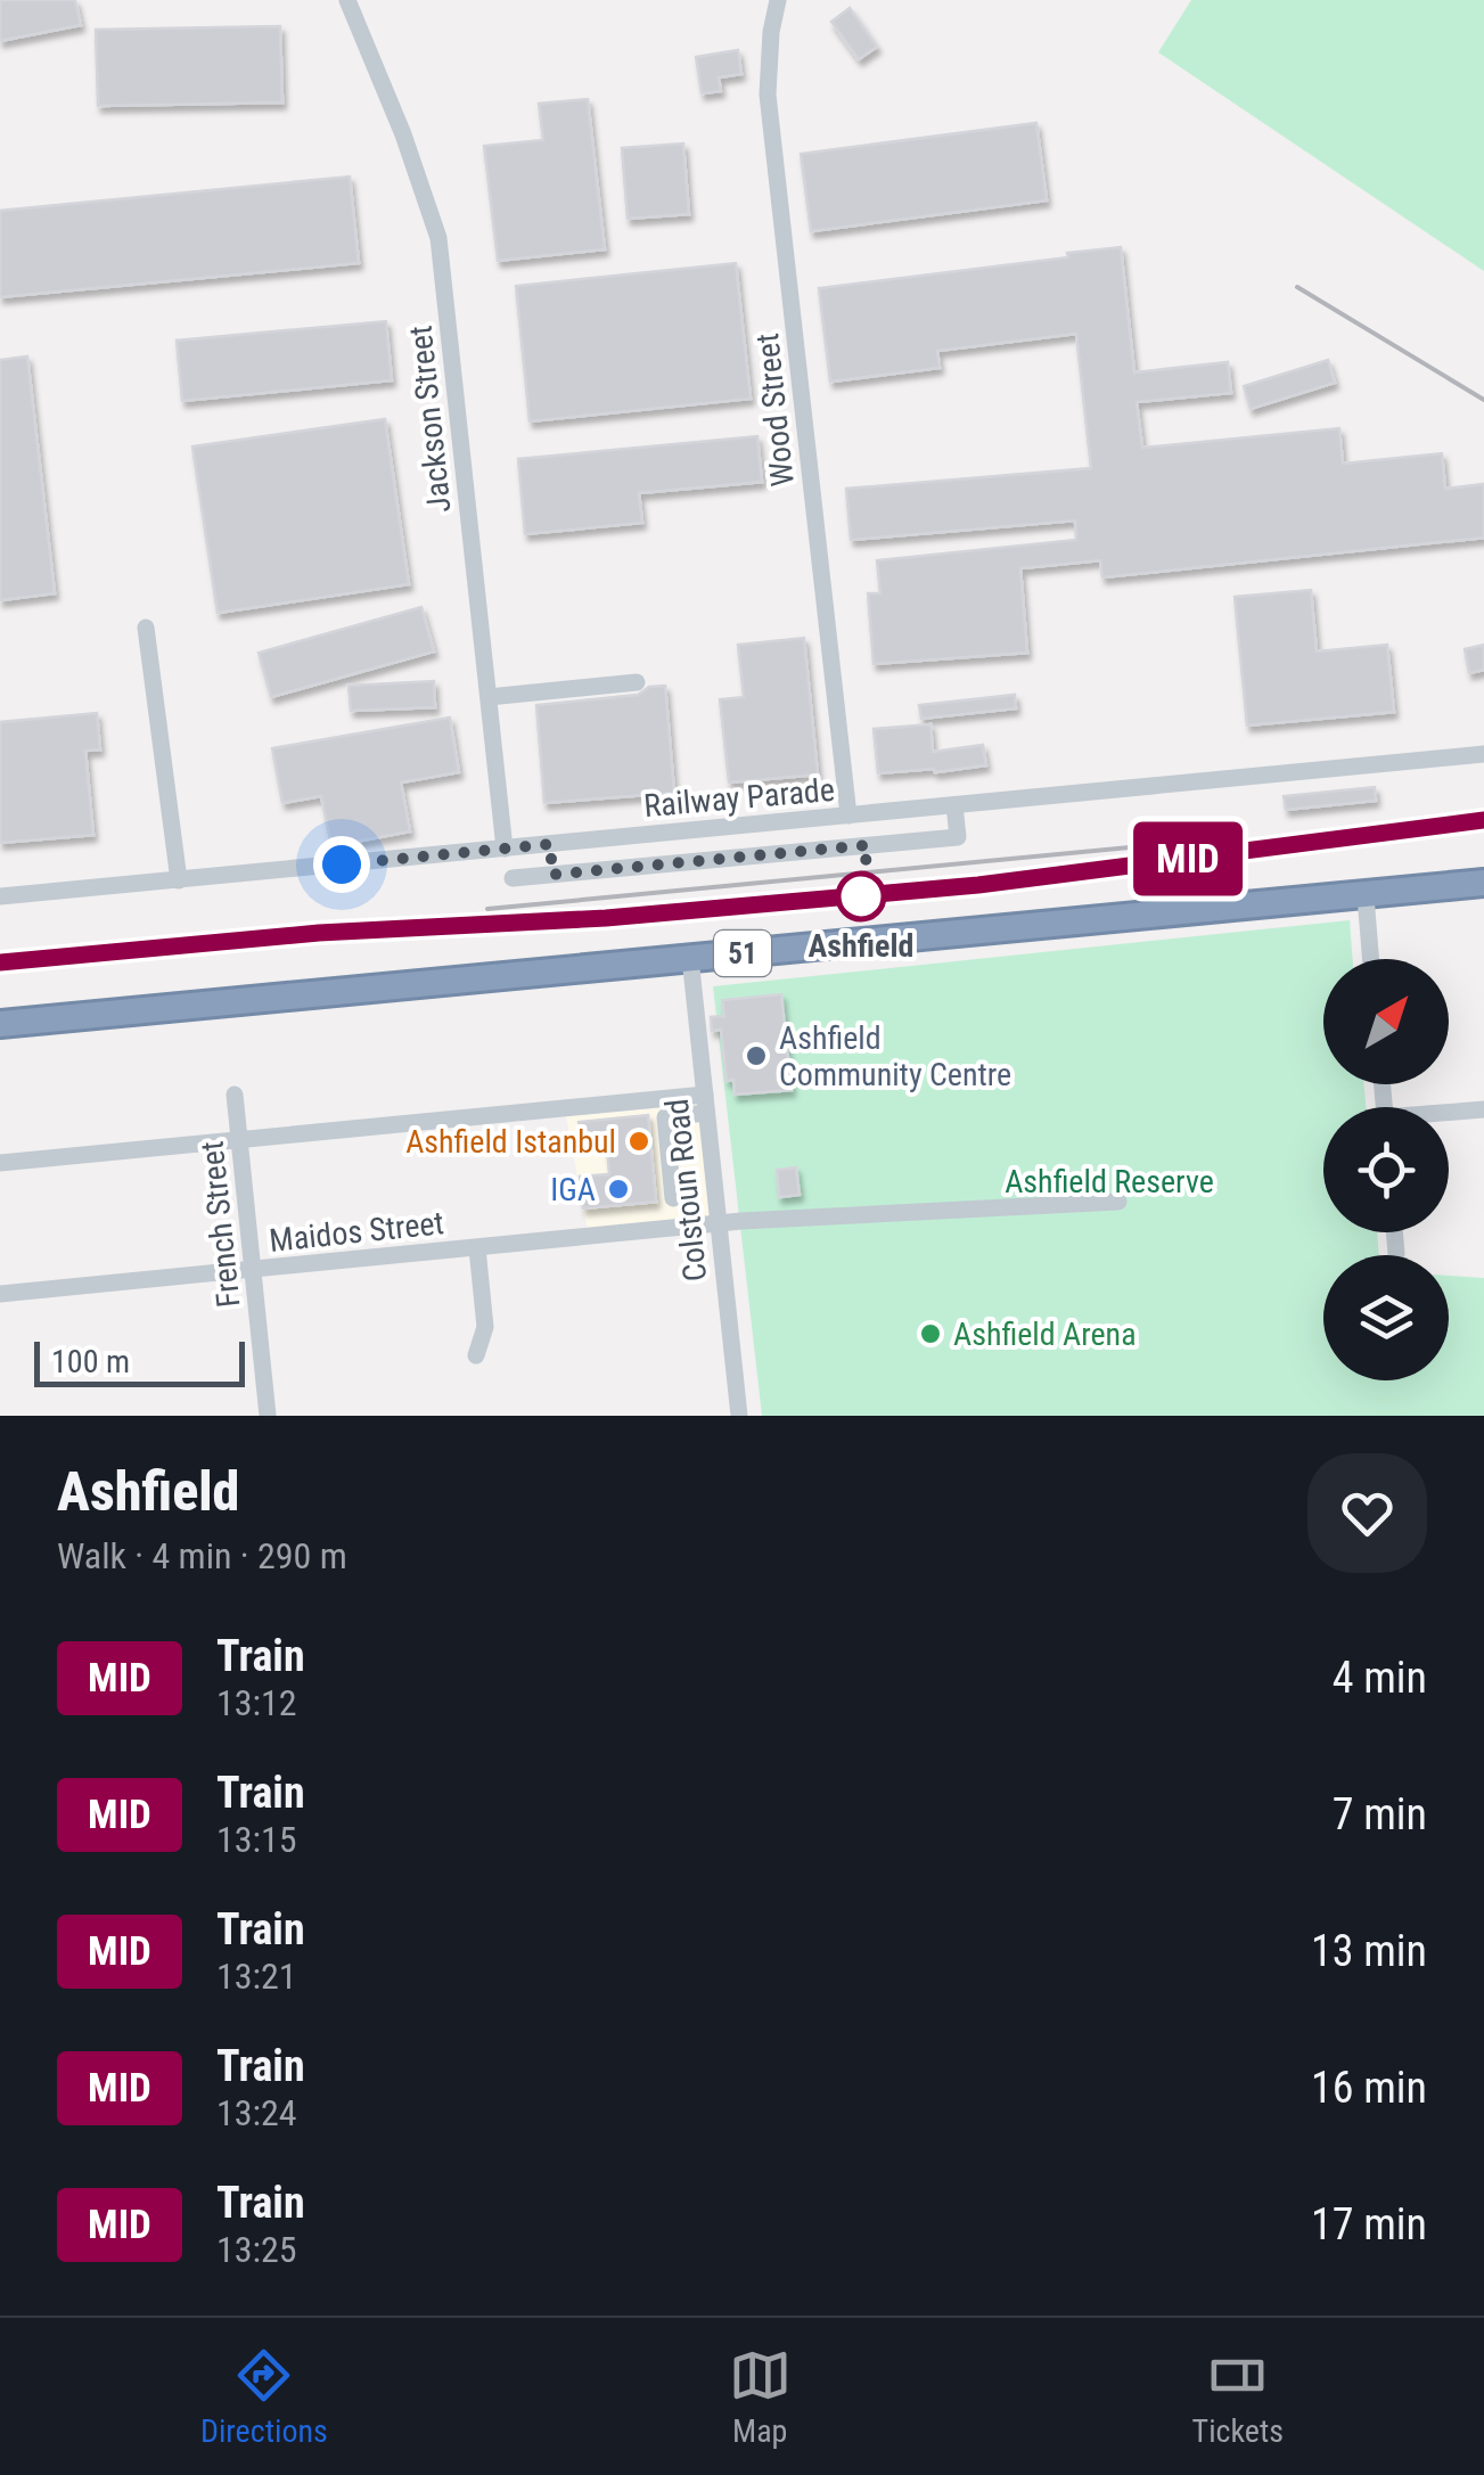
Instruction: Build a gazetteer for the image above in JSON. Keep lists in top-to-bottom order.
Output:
{
  "streets": {
    "highway": ["51"],
    "street": [
      "Wood Street",
      "Jackson Street",
      "Railway Parade",
      "Colstoun Road",
      "French Street",
      "Maidos Street"
    ]
  },
  "crossings": [
    ["Wood Street", "Railway Parade"],
    ["Jackson Street", "Railway Parade"],
    ["51", "Colstoun Road"],
    ["Colstoun Road", "Maidos Street"],
    ["French Street", "Maidos Street"]
  ],
  "parks": ["Ashfield Reserve"],
  "places": [
    "Ashfield",
    "Ashfield Community Centre",
    "Ashfield Istanbul",
    "IGA",
    "Ashfield Arena"
  ],
  "scale_bar": "100 m",
  "north": "top right",
  "page": {
    "on_map": "MID",
    "scale": "100 m",
    "heading": ["Ashfield", "Walk · 4 min · 290 m"],
    "list": [
      {
        "mark": "MID",
        "name": "Train",
        "note": "13:12",
        "value": "4 min"
      },
      {
        "mark": "MID",
        "name": "Train",
        "note": "13:15",
        "value": "7 min"
      },
      {
        "mark": "MID",
        "name": "Train",
        "note": "13:21",
        "value": "13 min"
      },
      {
        "mark": "MID",
        "name": "Train",
        "note": "13:24",
        "value": "16 min"
      },
      {
        "mark": "MID",
        "name": "Train",
        "note": "13:25",
        "value": "17 min"
      }
    ],
    "tabs": ["Directions", "Map", "Tickets"]
  }
}
